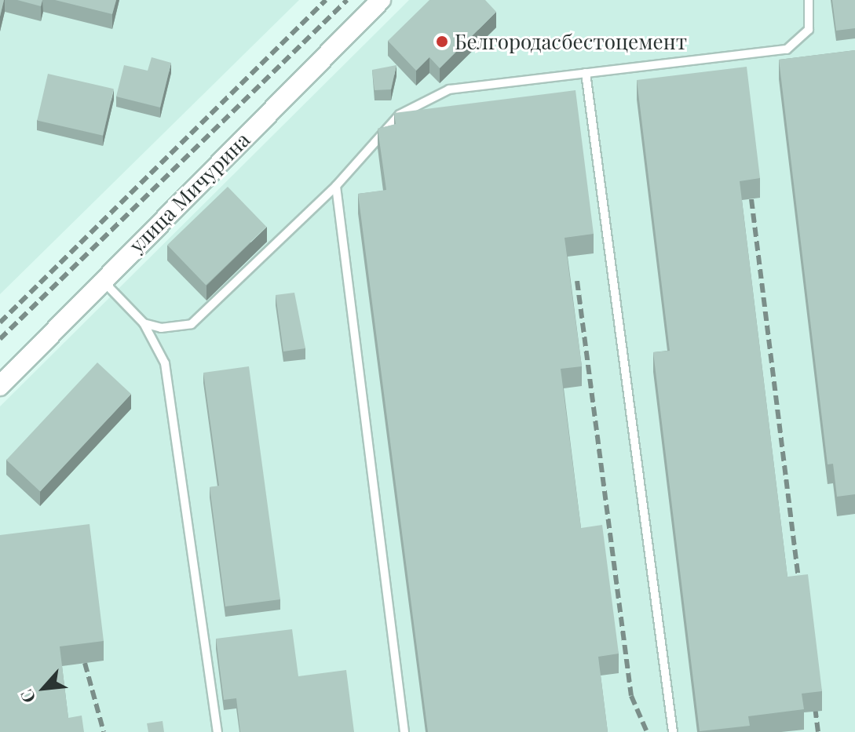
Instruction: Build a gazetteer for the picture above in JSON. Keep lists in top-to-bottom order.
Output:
{
  "streets": {
    "street": ["улица Мичурина"]
  },
  "places": ["Белгородасбестоцемент"],
  "north": "bottom left"
}
